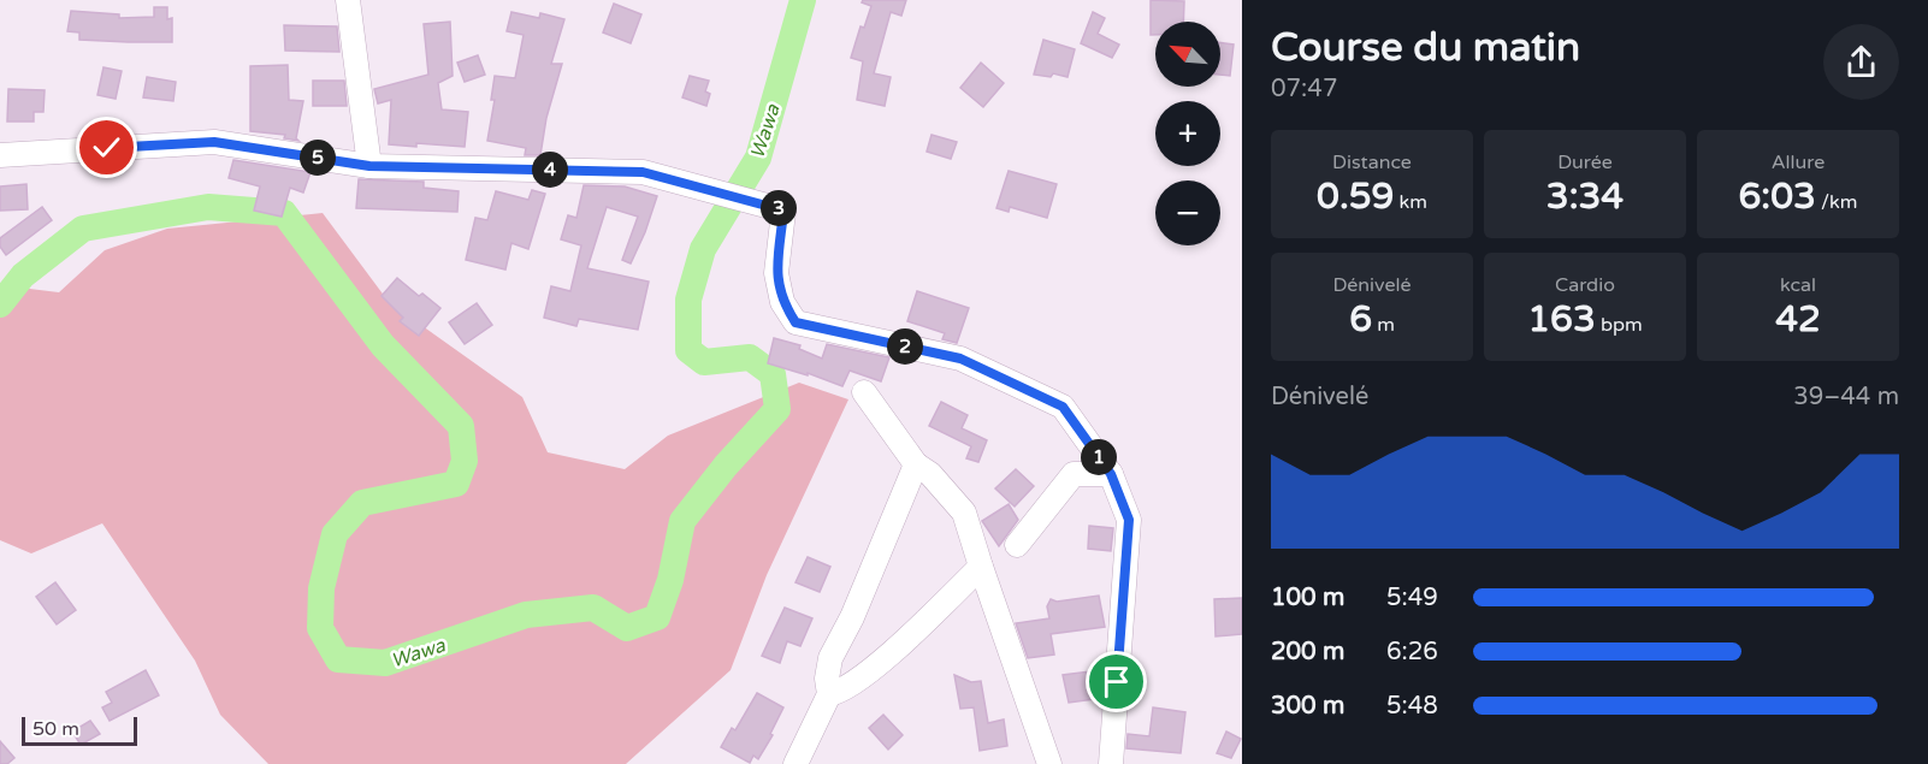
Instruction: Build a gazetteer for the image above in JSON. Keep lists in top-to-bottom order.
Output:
{
  "water": ["Wawa"],
  "scale_bar": "50 m",
  "north": "top left",
  "page": {
    "heading": ["Course du matin", "07:47"],
    "map_buttons": ["+", "−"],
    "stats": [
      ["Distance", "0.59 km"],
      ["Durée", "3:34"],
      ["Allure", "6:03 /km"],
      ["Dénivelé", "6 m"],
      ["Cardio", "163 bpm"],
      ["kcal", "42"]
    ],
    "pins": [
      "5",
      "4",
      "3",
      "2",
      "1"
    ],
    "chart": ["Dénivelé", "39–44 m"],
    "list": [
      {
        "name": "100 m",
        "note": "5:49"
      },
      {
        "name": "200 m",
        "note": "6:26"
      },
      {
        "name": "300 m",
        "note": "5:48"
      }
    ],
    "scale": "50 m"
  }
}
